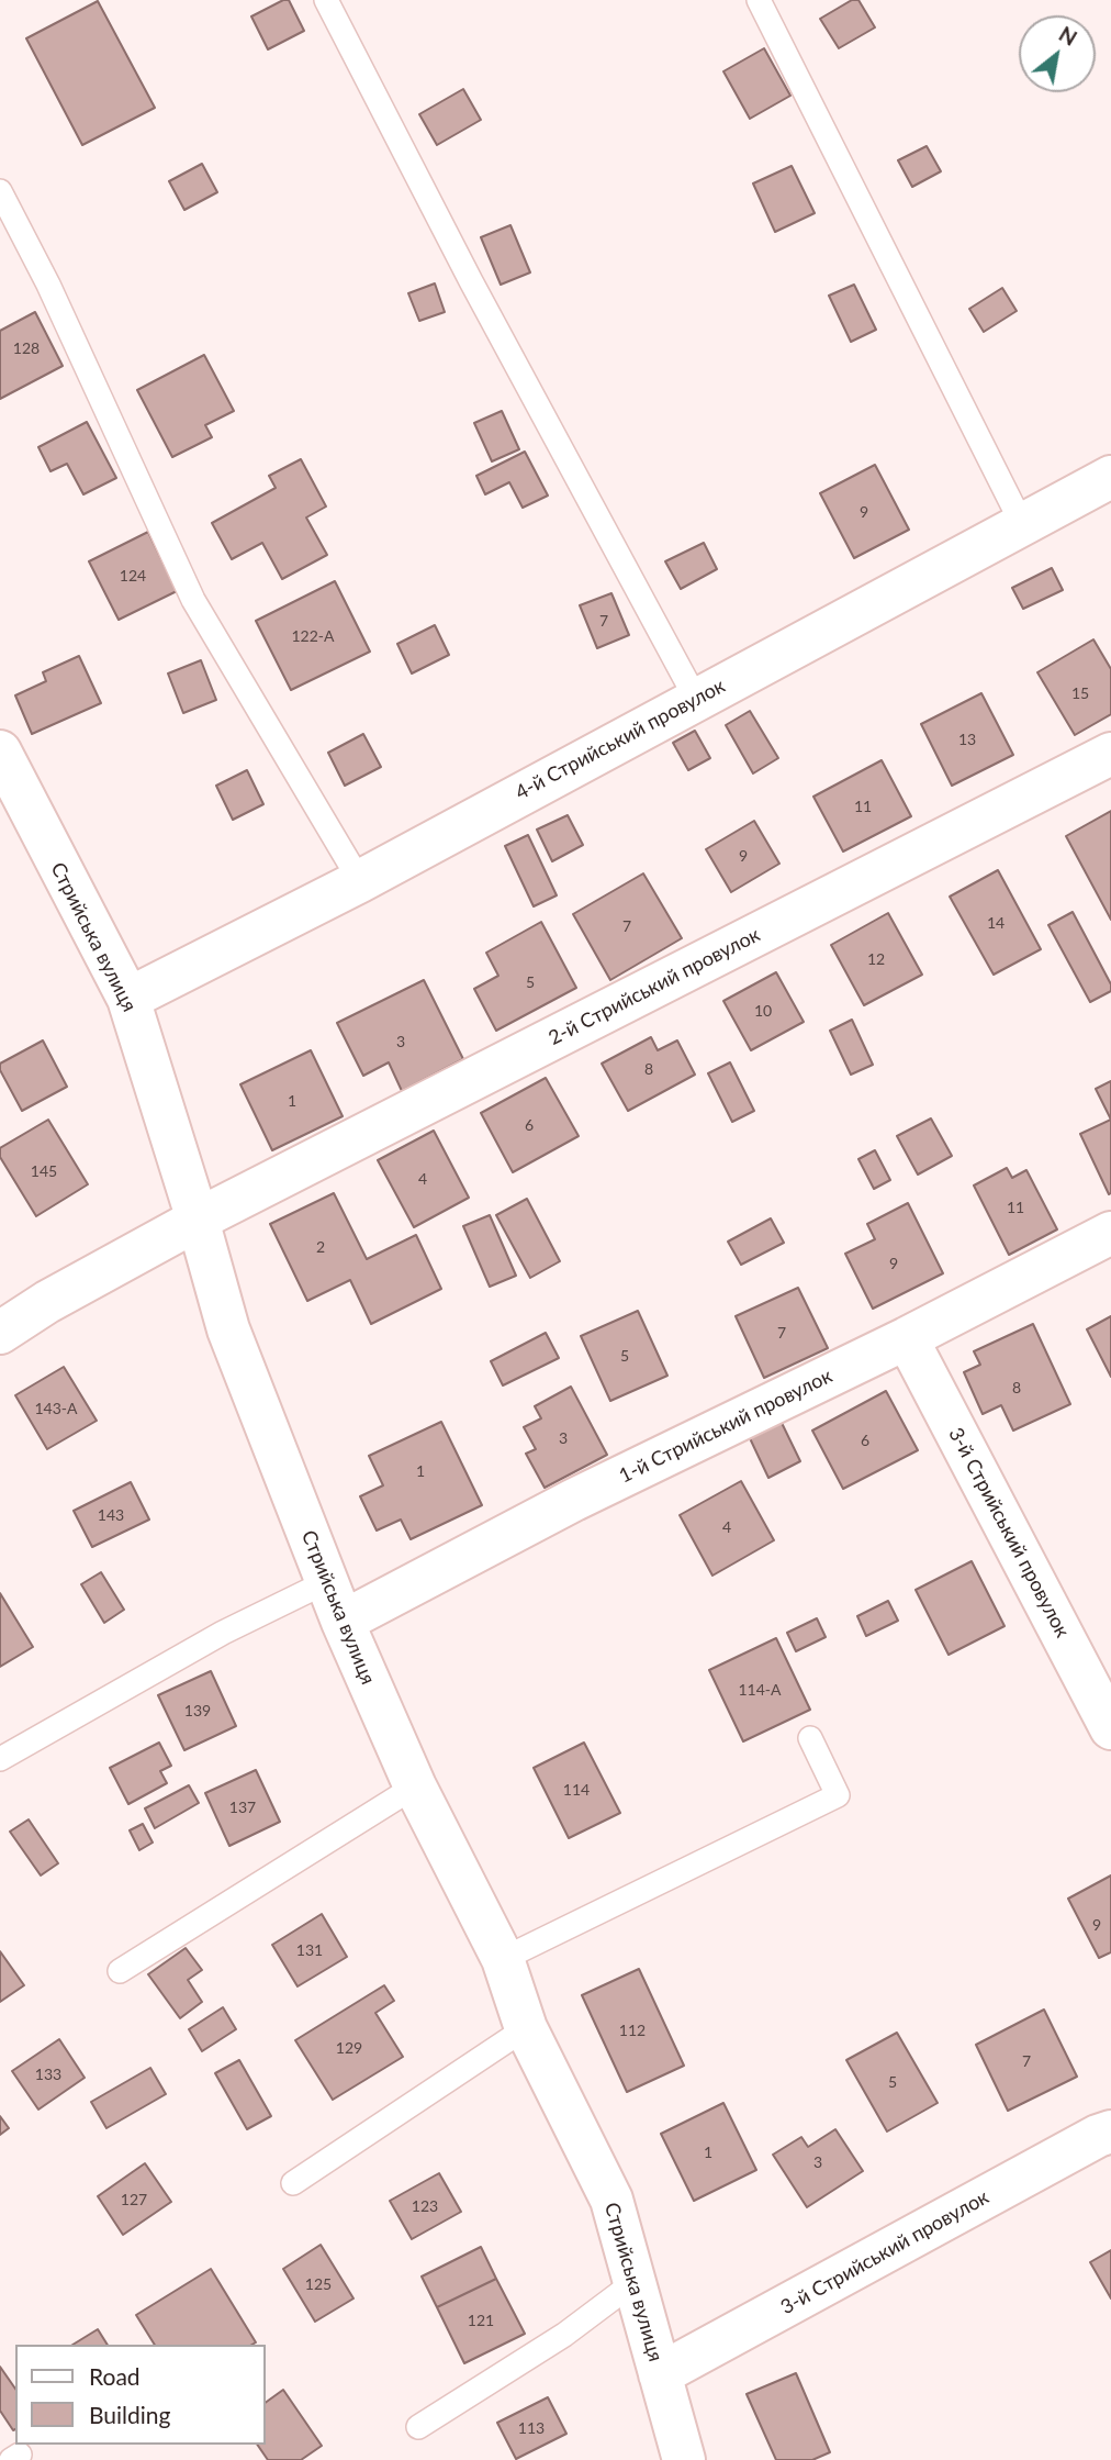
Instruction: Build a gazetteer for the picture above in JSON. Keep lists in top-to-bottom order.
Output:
{
  "streets": {
    "street": [
      "4-й Стрийський провулок",
      "Стрийська вулиця",
      "2-й Стрийський провулок",
      "1-й Стрийський провулок",
      "3-й Стрийський провулок"
    ]
  },
  "crossings": [
    ["4-й Стрийський провулок", "Стрийська вулиця"],
    ["Стрийська вулиця", "2-й Стрийський провулок"],
    ["Стрийська вулиця", "1-й Стрийський провулок"],
    ["Стрийська вулиця", "3-й Стрийський провулок"],
    ["1-й Стрийський провулок", "3-й Стрийський провулок"]
  ],
  "house_numbers": [
    "128",
    "9",
    "124",
    "7",
    "122-А",
    "15",
    "13",
    "11",
    "9",
    "14",
    "7",
    "12",
    "5",
    "10",
    "3",
    "8",
    "1",
    "6",
    "145",
    "4",
    "11",
    "2",
    "9",
    "7",
    "5",
    "8",
    "143-А",
    "3",
    "6",
    "1",
    "143",
    "4",
    "114-А",
    "139",
    "114",
    "137",
    "9",
    "131",
    "112",
    "129",
    "7",
    "133",
    "5",
    "1",
    "3",
    "127",
    "123",
    "125",
    "121",
    "113"
  ],
  "legend": ["Road", "Building"],
  "north": "top right"
}
